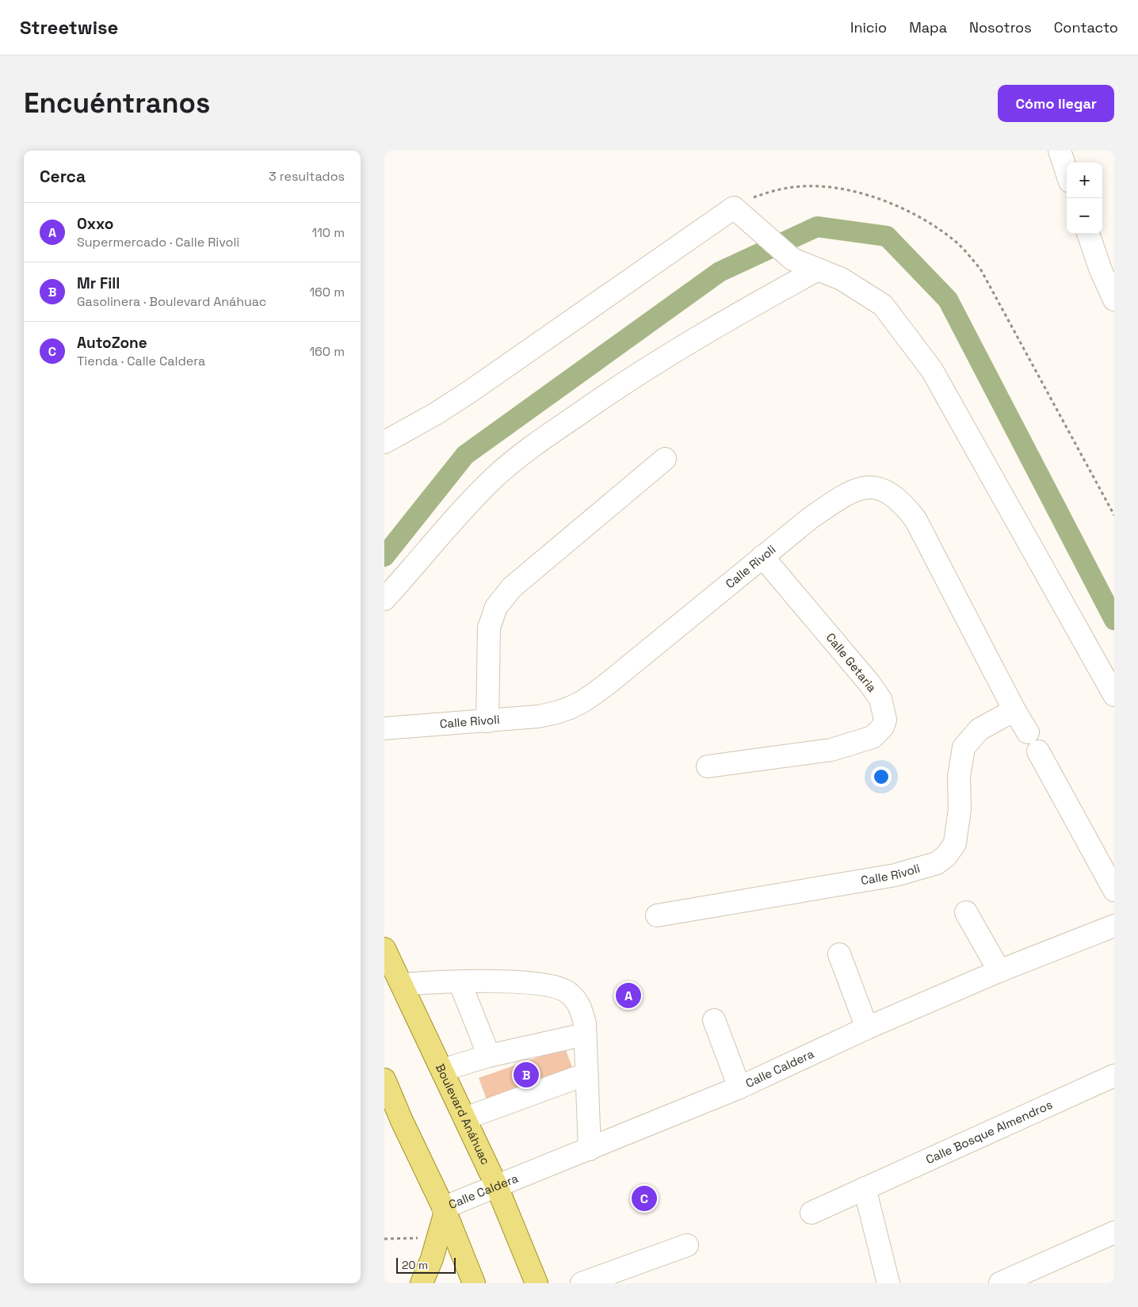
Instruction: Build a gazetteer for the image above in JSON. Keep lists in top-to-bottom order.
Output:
{
  "streets": {
    "main road": ["Boulevard Anáhuac"],
    "street": [
      "Calle Rivoli",
      "Calle Getaria",
      "Calle Caldera",
      "Calle Bosque Almendros"
    ]
  },
  "crossings": [
    ["Calle Rivoli", "Calle Getaria"],
    ["Calle Caldera", "Boulevard Anáhuac"]
  ],
  "scale_bar": "20 m",
  "page": {
    "header": "Streetwise",
    "nav": [
      "Inicio",
      "Mapa",
      "Nosotros",
      "Contacto"
    ],
    "buttons": "Cómo llegar",
    "title": "Encuéntranos",
    "heading": ["Cerca", "3 resultados"],
    "map_buttons": ["+", "−"],
    "list": [
      {
        "mark": "A",
        "name": "Oxxo",
        "note": "Supermercado · Calle Rivoli",
        "value": "110 m"
      },
      {
        "mark": "B",
        "name": "Mr Fill",
        "note": "Gasolinera · Boulevard Anáhuac",
        "value": "160 m"
      },
      {
        "mark": "C",
        "name": "AutoZone",
        "note": "Tienda · Calle Caldera",
        "value": "160 m"
      }
    ],
    "pins": ["A", "B", "C"],
    "scale": "20 m"
  }
}
